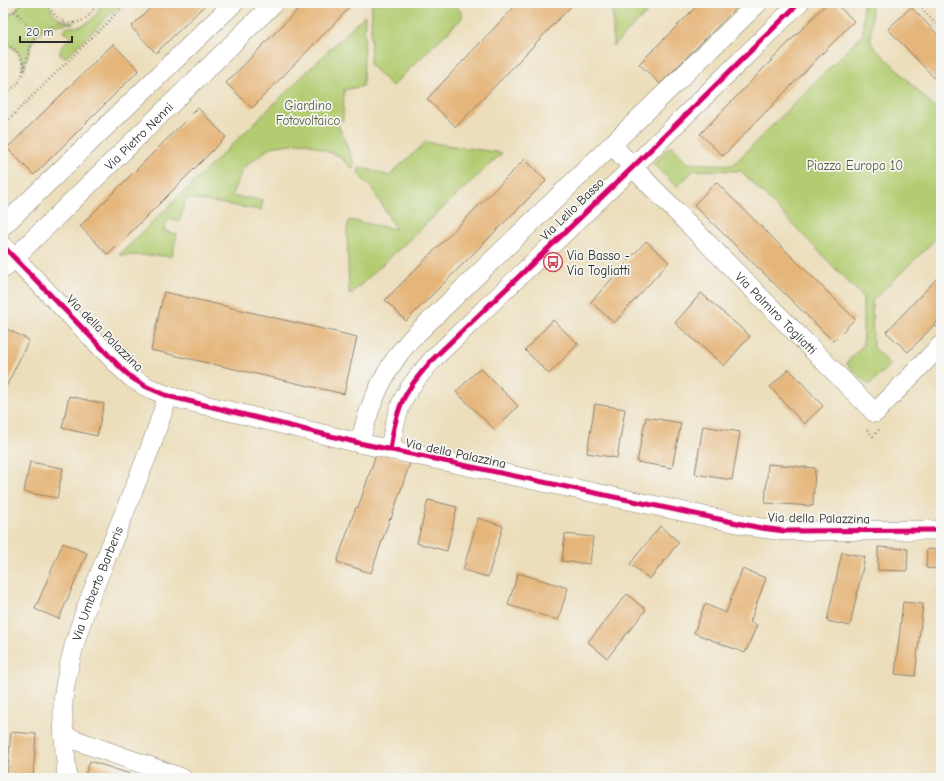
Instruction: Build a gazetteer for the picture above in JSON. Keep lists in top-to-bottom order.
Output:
{
  "streets": {
    "street": [
      "Via Pietro Nenni",
      "Via Lelio Basso",
      "Via Palmiro Togliatti",
      "Via della Palazzina",
      "Via Umberto Barberis"
    ]
  },
  "crossings": [
    ["Via Pietro Nenni", "Via della Palazzina"],
    ["Via Lelio Basso", "Via Palmiro Togliatti"],
    ["Via Lelio Basso", "Via della Palazzina"],
    ["Via della Palazzina", "Via Umberto Barberis"]
  ],
  "parks": ["Giardino Fotovoltaico", "Piazza Europa 10"],
  "places": {
    "bus stop": ["Via Basso - Via Togliatti"]
  },
  "scale_bar": "20 m"
}
